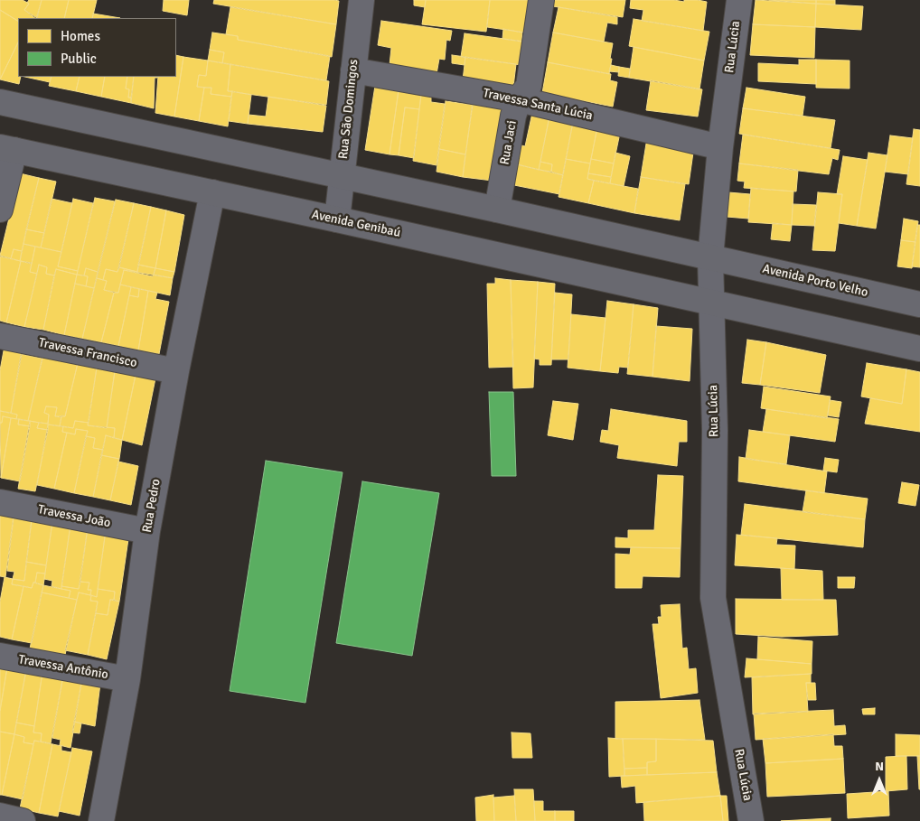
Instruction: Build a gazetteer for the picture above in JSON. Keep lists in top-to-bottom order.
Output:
{
  "streets": {
    "main road": ["Avenida Genibaú", "Avenida Porto Velho"],
    "street": [
      "Rua Lúcia",
      "Travessa Santa Lúcia",
      "Rua São Domingos",
      "Rua Jaci",
      "Travessa Francisco",
      "Rua Pedro",
      "Travessa João",
      "Travessa Antônio"
    ]
  },
  "crossings": [
    ["Rua Lúcia", "Travessa Santa Lúcia"],
    ["Rua Lúcia", "Avenida Genibaú"],
    ["Rua Lúcia", "Avenida Porto Velho"],
    ["Travessa Santa Lúcia", "Rua São Domingos"],
    ["Travessa Santa Lúcia", "Rua Jaci"],
    ["Rua São Domingos", "Avenida Genibaú"],
    ["Avenida Genibaú", "Rua Pedro"],
    ["Travessa Francisco", "Rua Pedro"],
    ["Rua Pedro", "Travessa João"],
    ["Rua Pedro", "Travessa Antônio"]
  ],
  "legend": ["Homes", "Public"],
  "north": "top"
}
